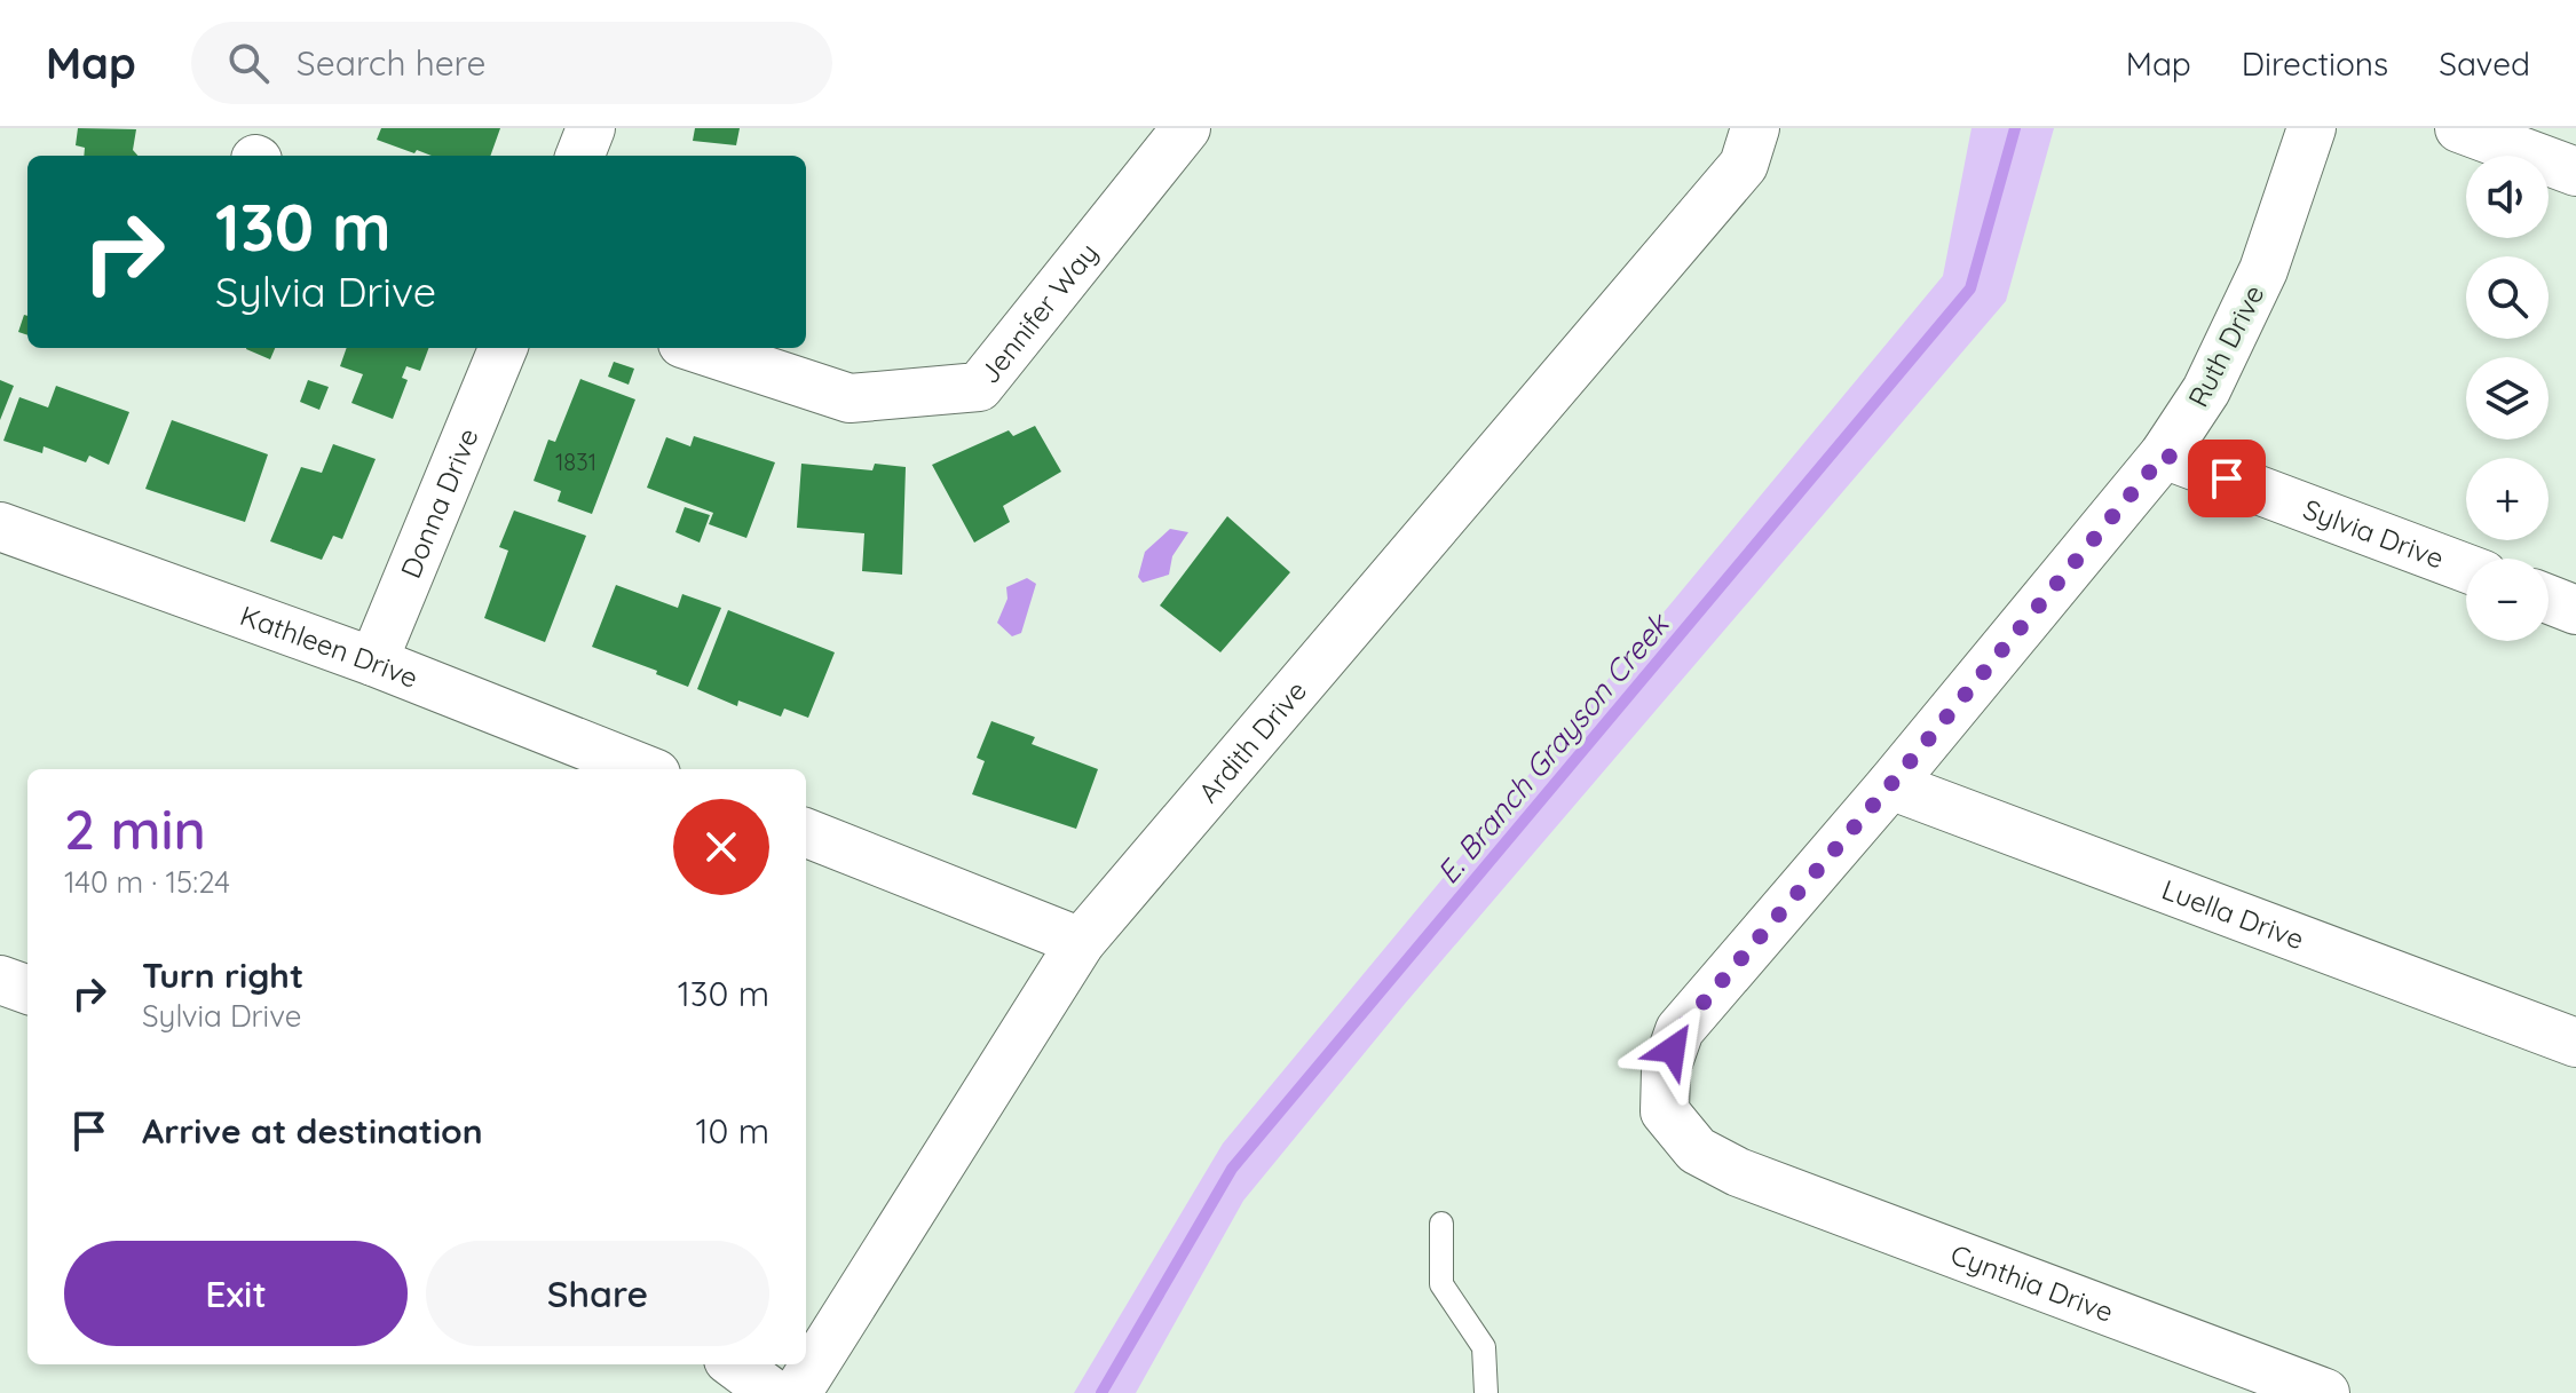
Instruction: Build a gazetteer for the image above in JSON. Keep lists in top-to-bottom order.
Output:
{
  "streets": {
    "street": [
      "Jennifer Way",
      "Ruth Drive",
      "Donna Drive",
      "Sylvia Drive",
      "Kathleen Drive",
      "Ardith Drive",
      "Luella Drive",
      "Cynthia Drive"
    ]
  },
  "crossings": [
    ["Ruth Drive", "Sylvia Drive"],
    ["Ruth Drive", "Luella Drive"],
    ["Ruth Drive", "Cynthia Drive"],
    ["Donna Drive", "Kathleen Drive"]
  ],
  "water": ["E. Branch Grayson Creek"],
  "house_numbers": ["1831"],
  "page": {
    "header": "Map",
    "search": "Search here",
    "nav": ["Map", "Directions", "Saved"],
    "map_buttons": ["+", "−"],
    "turn": ["130 m", "Sylvia Drive"],
    "heading": ["2 min", "140 m · 15:24"],
    "list": [
      {
        "name": "Turn right",
        "note": "Sylvia Drive",
        "value": "130 m"
      },
      {
        "name": "Arrive at destination",
        "value": "10 m"
      }
    ],
    "buttons": ["Exit", "Share"]
  }
}
